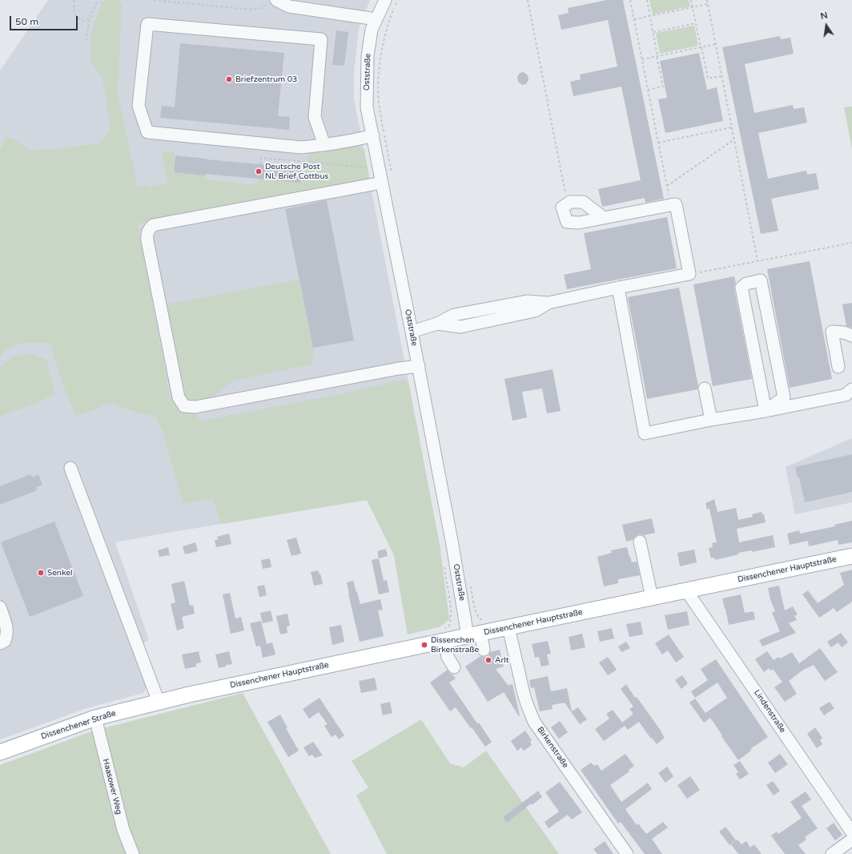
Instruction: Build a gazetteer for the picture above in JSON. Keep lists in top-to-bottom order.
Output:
{
  "streets": {
    "main road": ["Dissenchener Hauptstraße", "Dissenchener Straße"],
    "street": [
      "Oststraße",
      "Lindenstraße",
      "Birkenstraße",
      "Haasower Weg"
    ]
  },
  "crossings": [
    ["Oststraße", "Dissenchener Hauptstraße"],
    ["Dissenchener Hauptstraße", "Lindenstraße"],
    ["Dissenchener Hauptstraße", "Dissenchener Straße"],
    ["Dissenchener Hauptstraße", "Birkenstraße"],
    ["Dissenchener Straße", "Haasower Weg"]
  ],
  "places": [
    "Briefzentrum 03",
    "Deutsche Post NL Brief Cottbus",
    "Senkel",
    "Dissenchen Birkenstraße",
    "Arlt"
  ],
  "scale_bar": "50 m",
  "north": "top"
}
